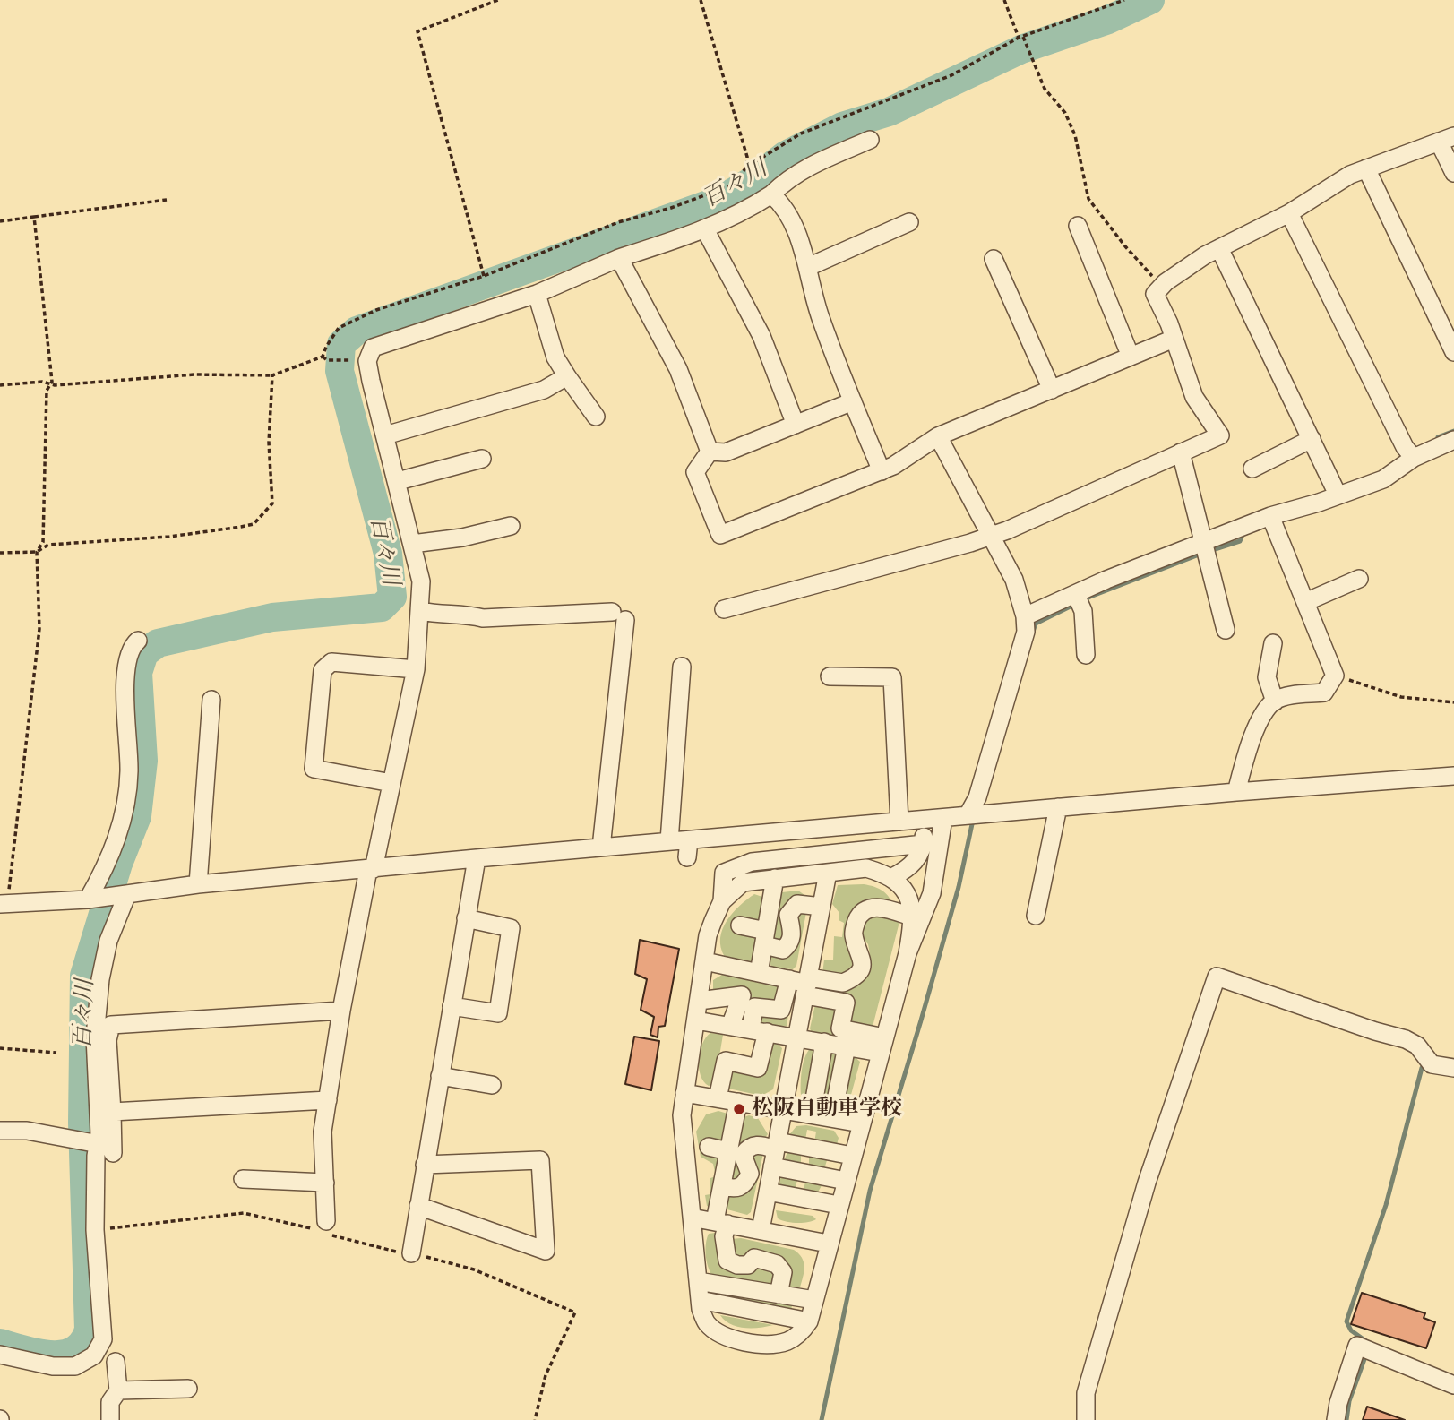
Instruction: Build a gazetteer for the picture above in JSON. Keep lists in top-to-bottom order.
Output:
{
  "water": ["百々川"],
  "places": ["松阪自動車学校"]
}
